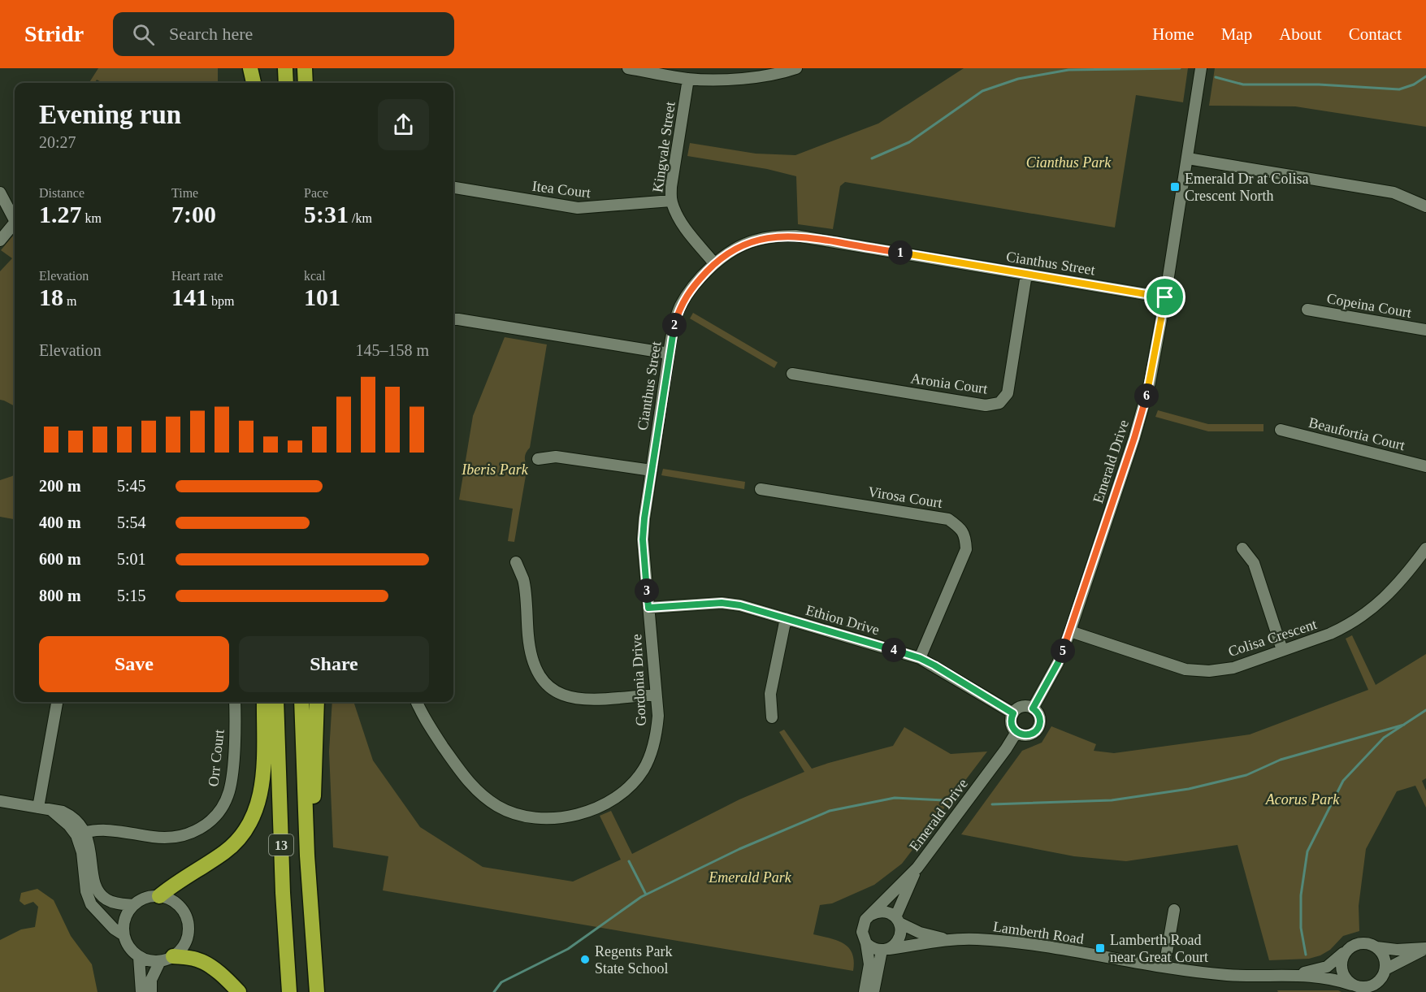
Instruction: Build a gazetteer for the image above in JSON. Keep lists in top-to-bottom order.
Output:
{
  "streets": {
    "highway": ["13"],
    "street": [
      "Kingvale Street",
      "Itea Court",
      "Cianthus Street",
      "Copeina Court",
      "Aronia Court",
      "Beaufortia Court",
      "Emerald Drive",
      "Virosa Court",
      "Ethion Drive",
      "Colisa Crescent",
      "Gordonia Drive",
      "Orr Court",
      "Lamberth Road"
    ]
  },
  "crossings": [
    ["Kingvale Street", "Itea Court"],
    ["Kingvale Street", "Cianthus Street"],
    ["Cianthus Street", "Aronia Court"],
    ["Cianthus Street", "Emerald Drive"],
    ["Cianthus Street", "Ethion Drive"],
    ["Cianthus Street", "Gordonia Drive"],
    ["Emerald Drive", "Ethion Drive"],
    ["Emerald Drive", "Colisa Crescent"],
    ["Emerald Drive", "Lamberth Road"],
    ["Virosa Court", "Ethion Drive"],
    ["Ethion Drive", "Gordonia Drive"]
  ],
  "parks": [
    "Cianthus Park",
    "Iberis Park",
    "Acorus Park",
    "Emerald Park"
  ],
  "places": {
    "transit": ["Emerald Dr at Colisa Crescent North", "Lamberth Road near Great Court"],
    "other": ["Regents Park State School"]
  },
  "page": {
    "header": "Stridr",
    "search": "Search here",
    "nav": [
      "Home",
      "Map",
      "About",
      "Contact"
    ],
    "heading": ["Evening run", "20:27"],
    "stats": [
      ["Distance", "1.27 km"],
      ["Time", "7:00"],
      ["Pace", "5:31 /km"],
      ["Elevation", "18 m"],
      ["Heart rate", "141 bpm"],
      ["kcal", "101"]
    ],
    "pins": [
      "1",
      "2",
      "6",
      "3",
      "4",
      "5"
    ],
    "chart": ["Elevation", "145–158 m"],
    "list": [
      {
        "name": "200 m",
        "note": "5:45"
      },
      {
        "name": "400 m",
        "note": "5:54"
      },
      {
        "name": "600 m",
        "note": "5:01"
      },
      {
        "name": "800 m",
        "note": "5:15"
      }
    ],
    "buttons": ["Save", "Share"]
  }
}
